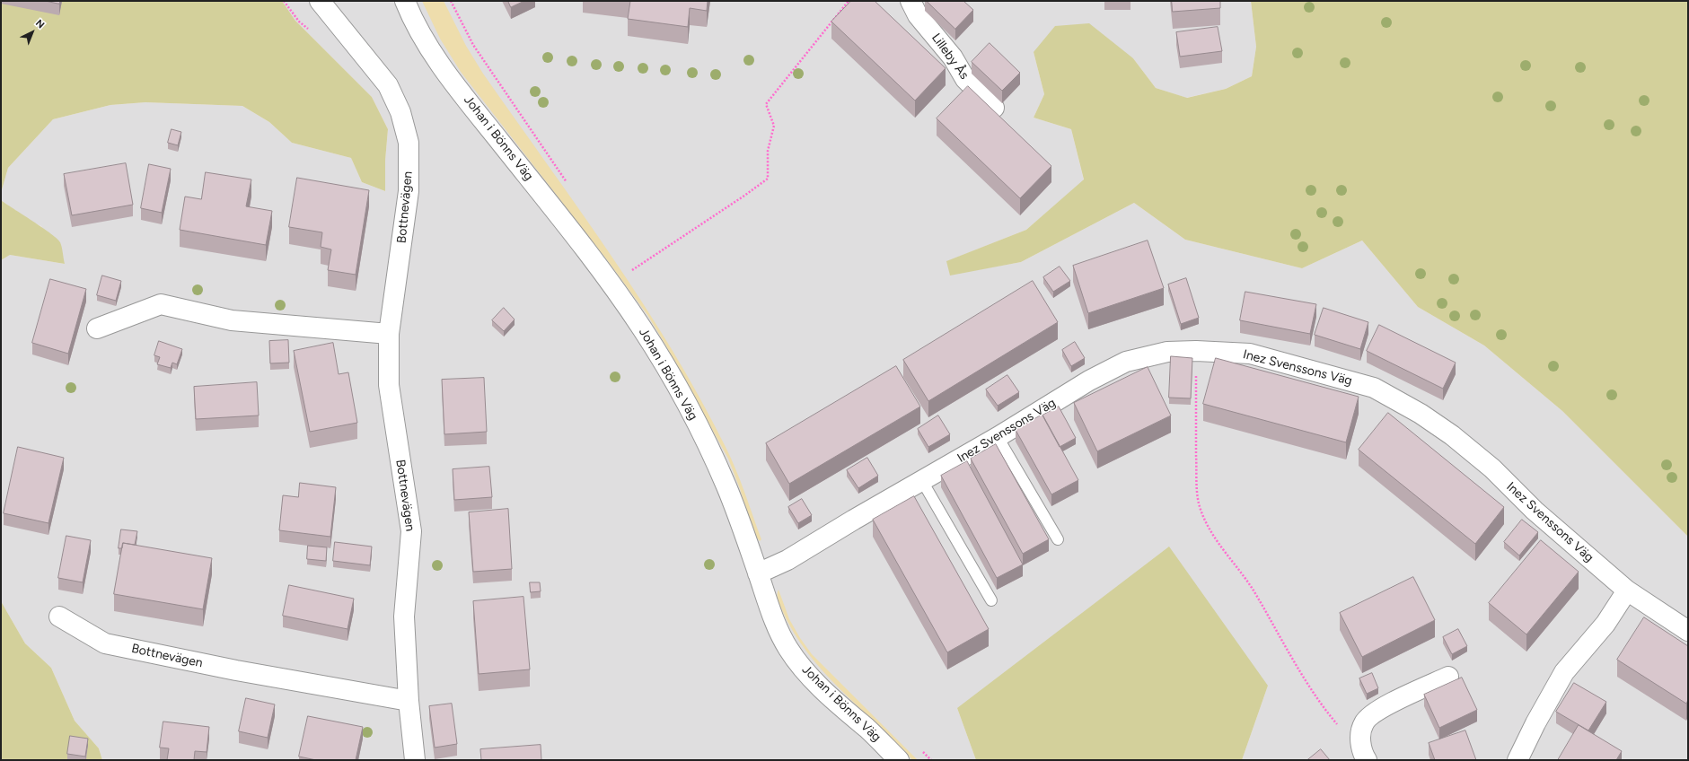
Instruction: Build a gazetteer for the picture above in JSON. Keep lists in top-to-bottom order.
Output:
{
  "streets": {
    "street": [
      "Lilleby Ås",
      "Johan i Bönns Väg",
      "Bottnevägen",
      "Inez Svenssons Väg"
    ]
  },
  "crossings": [
    ["Johan i Bönns Väg", "Inez Svenssons Väg"]
  ],
  "north": "top right"
}
